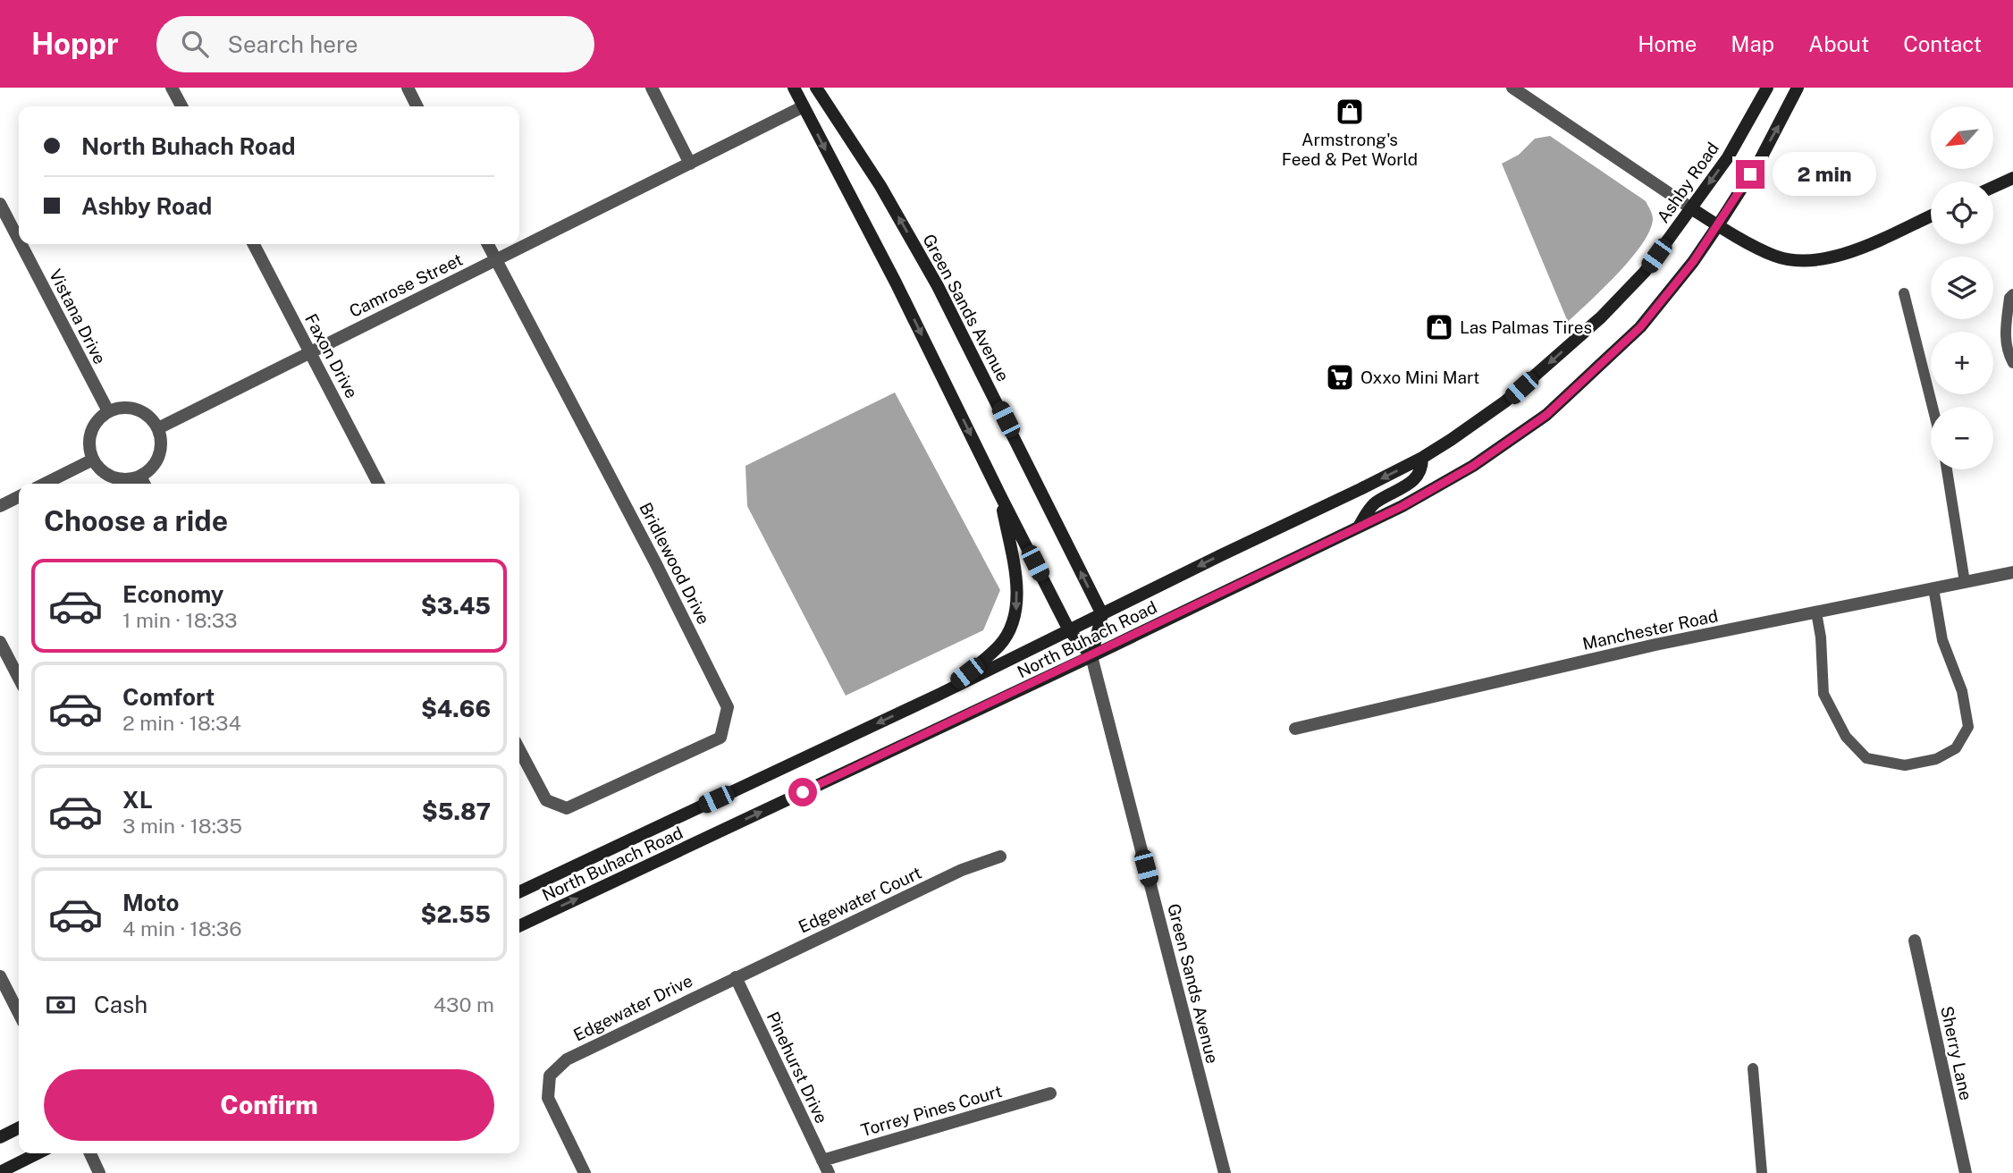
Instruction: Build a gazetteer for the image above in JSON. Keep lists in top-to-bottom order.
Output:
{
  "streets": {
    "main road": ["Ashby Road", "Green Sands Avenue", "North Buhach Road"],
    "street": [
      "Camrose Street",
      "Vistana Drive",
      "Faxon Drive",
      "Bridlewood Drive",
      "Manchester Road",
      "Edgewater Court",
      "Edgewater Drive",
      "Sherry Lane",
      "Pinehurst Drive",
      "Torrey Pines Court"
    ]
  },
  "crossings": [
    ["Ashby Road", "North Buhach Road"],
    ["Camrose Street", "Green Sands Avenue"],
    ["Camrose Street", "Vistana Drive"],
    ["Camrose Street", "Faxon Drive"],
    ["Camrose Street", "Bridlewood Drive"],
    ["Green Sands Avenue", "North Buhach Road"],
    ["Edgewater Court", "Edgewater Drive"],
    ["Edgewater Court", "Pinehurst Drive"],
    ["Edgewater Drive", "Pinehurst Drive"],
    ["Pinehurst Drive", "Torrey Pines Court"]
  ],
  "places": {
    "shop": ["Armstrong's Feed & Pet World", "Las Palmas Tires"],
    "supermarket": ["Oxxo Mini Mart"]
  },
  "north": "bottom left",
  "page": {
    "header": "Hoppr",
    "search": "Search here",
    "nav": [
      "Home",
      "Map",
      "About",
      "Contact"
    ],
    "map_buttons": ["+", "−"],
    "banner": ["North Buhach Road", "Ashby Road"],
    "bubble": "2 min",
    "heading": "Choose a ride",
    "list": [
      {
        "name": "Economy",
        "note": "1 min · 18:33",
        "value": "$3.45"
      },
      {
        "name": "Comfort",
        "note": "2 min · 18:34",
        "value": "$4.66"
      },
      {
        "name": "XL",
        "note": "3 min · 18:35",
        "value": "$5.87"
      },
      {
        "name": "Moto",
        "note": "4 min · 18:36",
        "value": "$2.55"
      }
    ],
    "pay": ["Cash", "430 m"],
    "buttons": "Confirm"
  }
}
